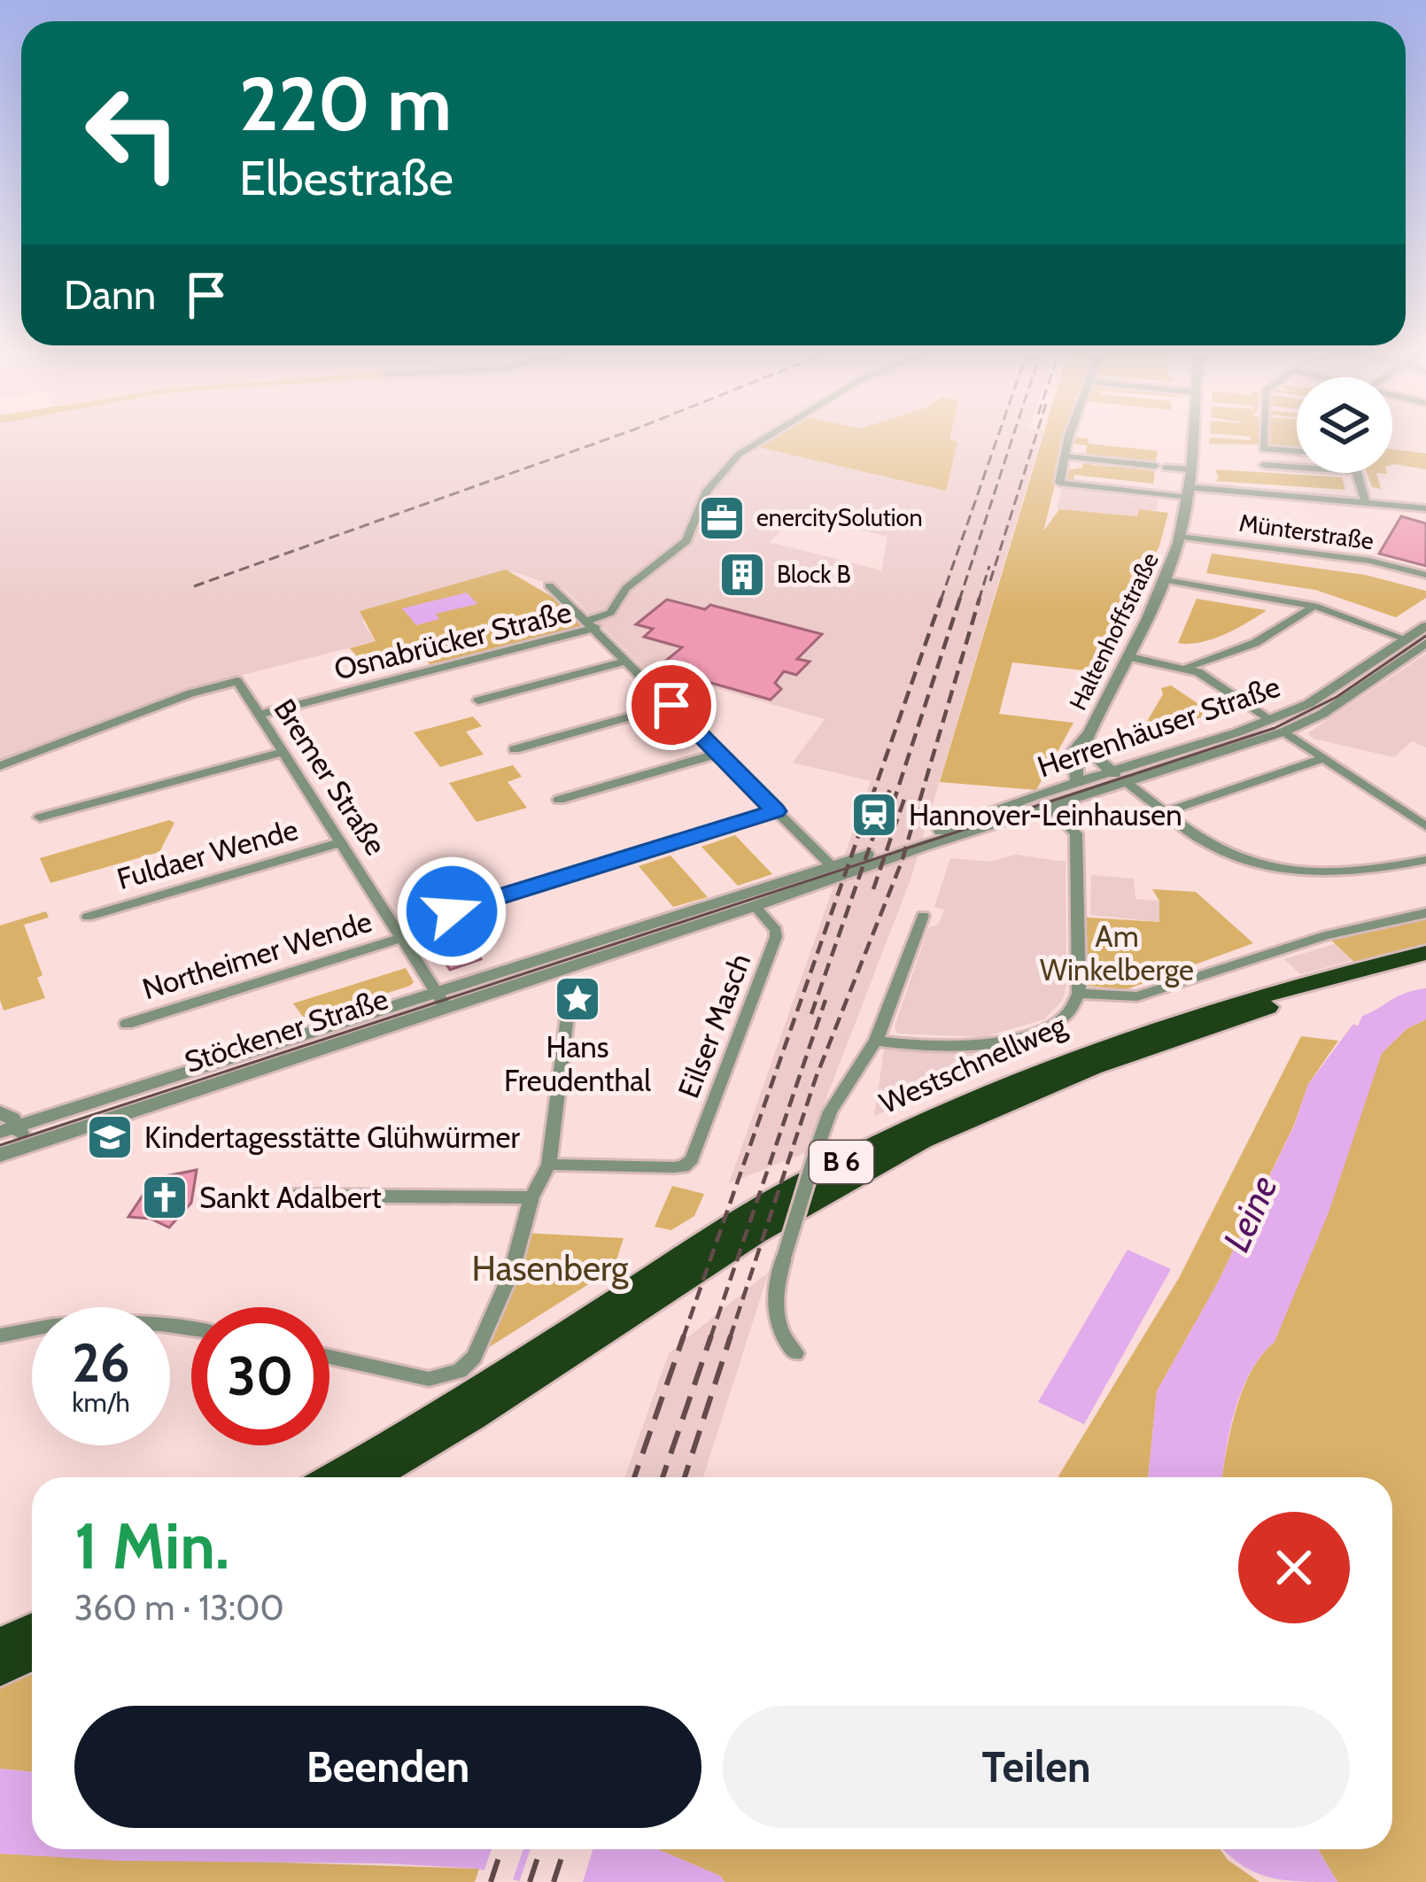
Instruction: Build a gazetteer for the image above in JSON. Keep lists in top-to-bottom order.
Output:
{
  "streets": {
    "highway": ["Westschnellweg", "B 6"],
    "street": [
      "Münterstraße",
      "Haltenhoffstraße",
      "Osnabrücker Straße",
      "Herrenhäuser Straße",
      "Bremer Straße",
      "Fuldaer Wende",
      "Northeimer Wende",
      "Eilser Masch",
      "Stöckener Straße"
    ]
  },
  "crossings": [
    ["Münterstraße", "Haltenhoffstraße"],
    ["Haltenhoffstraße", "Herrenhäuser Straße"],
    ["Osnabrücker Straße", "Bremer Straße"],
    ["Herrenhäuser Straße", "Stöckener Straße"],
    ["Bremer Straße", "Fuldaer Wende"],
    ["Bremer Straße", "Northeimer Wende"],
    ["Bremer Straße", "Stöckener Straße"],
    ["Eilser Masch", "Stöckener Straße"]
  ],
  "water": ["Leine"],
  "parks": ["Am Winkelberge", "Hasenberg"],
  "places": {
    "office": ["enercitySolution"],
    "building": ["Block B"],
    "station": ["Hannover-Leinhausen"],
    "place": ["Hans Freudenthal"],
    "school or university": ["Kindertagesstätte Glühwürmer"],
    "church": ["Sankt Adalbert"]
  },
  "page": {
    "turn": ["220 m", "Elbestraße"],
    "then": "Dann",
    "speed": "26 km/h",
    "limit": "30",
    "heading": ["1 Min.", "360 m · 13:00"],
    "buttons": ["Beenden", "Teilen"]
  }
}
